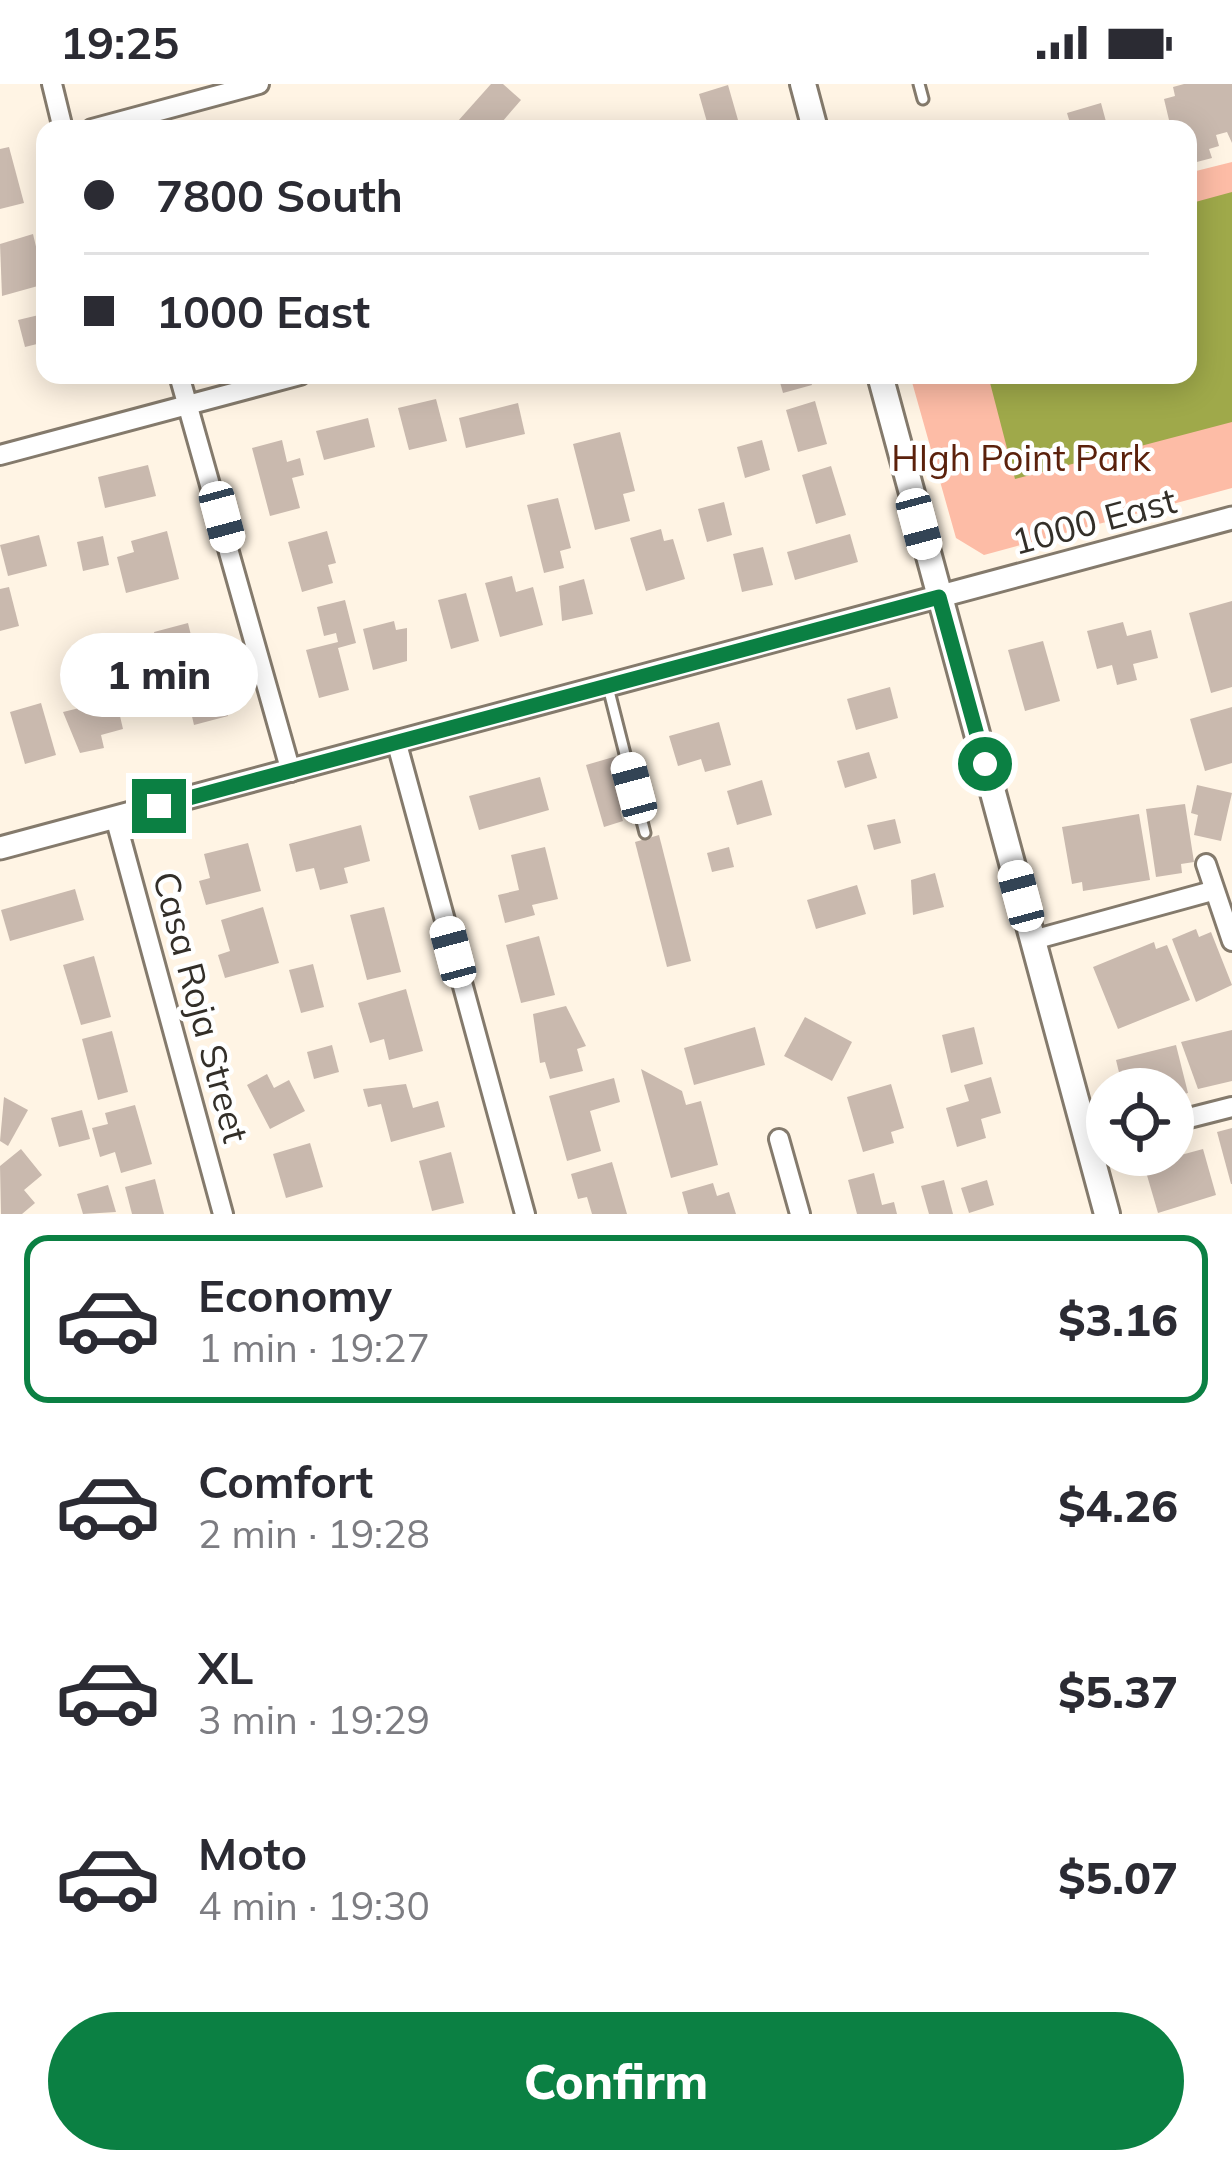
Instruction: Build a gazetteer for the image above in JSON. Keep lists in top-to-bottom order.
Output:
{
  "streets": {
    "street": ["1000 East", "Casa Roja Street"]
  },
  "crossings": [
    ["1000 East", "Casa Roja Street"]
  ],
  "parks": ["HIgh Point Park"],
  "page": {
    "status": "19:25",
    "banner": ["7800 South", "1000 East"],
    "bubble": "1 min",
    "list": [
      {
        "name": "Economy",
        "note": "1 min · 19:27",
        "value": "$3.16"
      },
      {
        "name": "Comfort",
        "note": "2 min · 19:28",
        "value": "$4.26"
      },
      {
        "name": "XL",
        "note": "3 min · 19:29",
        "value": "$5.37"
      },
      {
        "name": "Moto",
        "note": "4 min · 19:30",
        "value": "$5.07"
      }
    ],
    "buttons": "Confirm"
  }
}
